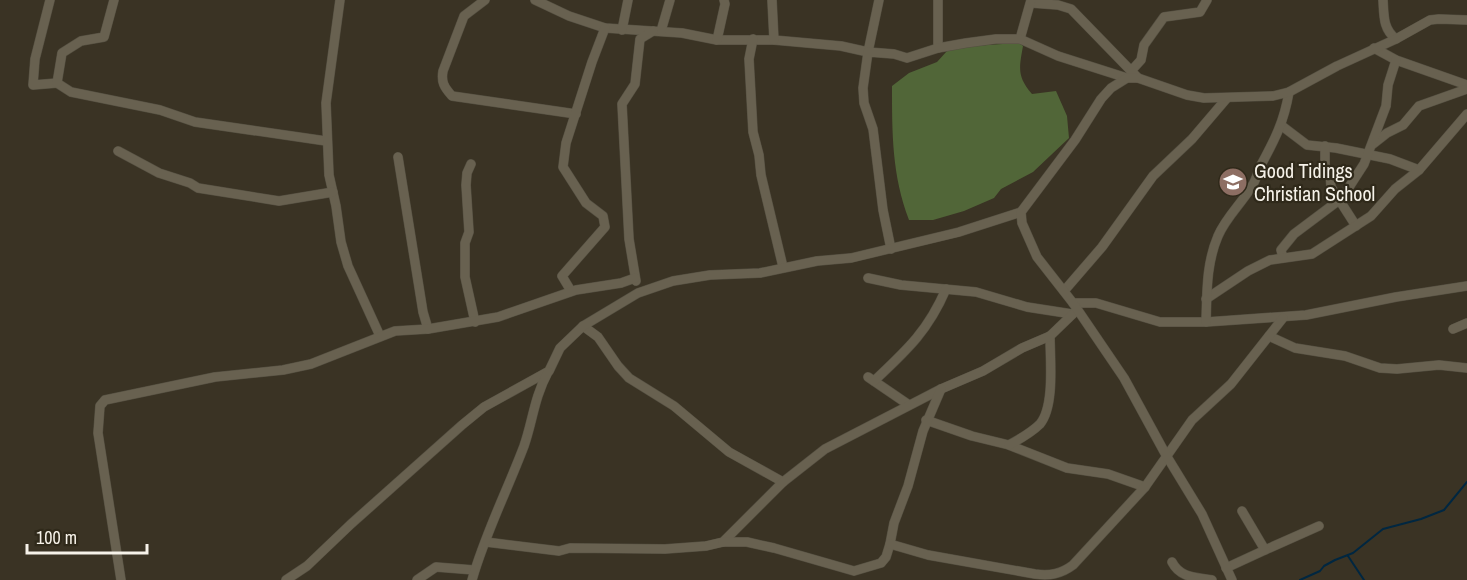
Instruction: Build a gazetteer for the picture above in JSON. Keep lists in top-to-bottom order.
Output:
{
  "places": {
    "school or university": ["Good Tidings Christian School"]
  },
  "scale_bar": "100 m"
}
